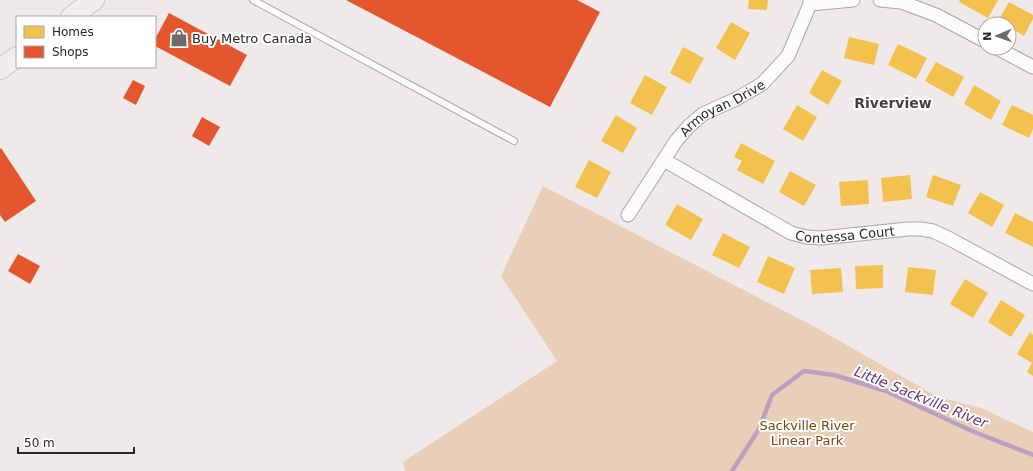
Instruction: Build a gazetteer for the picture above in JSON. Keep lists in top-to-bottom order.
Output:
{
  "streets": {
    "street": ["Armoyan Drive", "Contessa Court"]
  },
  "crossings": [
    ["Armoyan Drive", "Contessa Court"]
  ],
  "districts": ["Riverview"],
  "water": ["Little Sackville River"],
  "parks": ["Sackville River Linear Park"],
  "places": {
    "shop": ["Buy Metro Canada"]
  },
  "legend": ["Homes", "Shops"],
  "scale_bar": "50 m",
  "north": "left"
}
